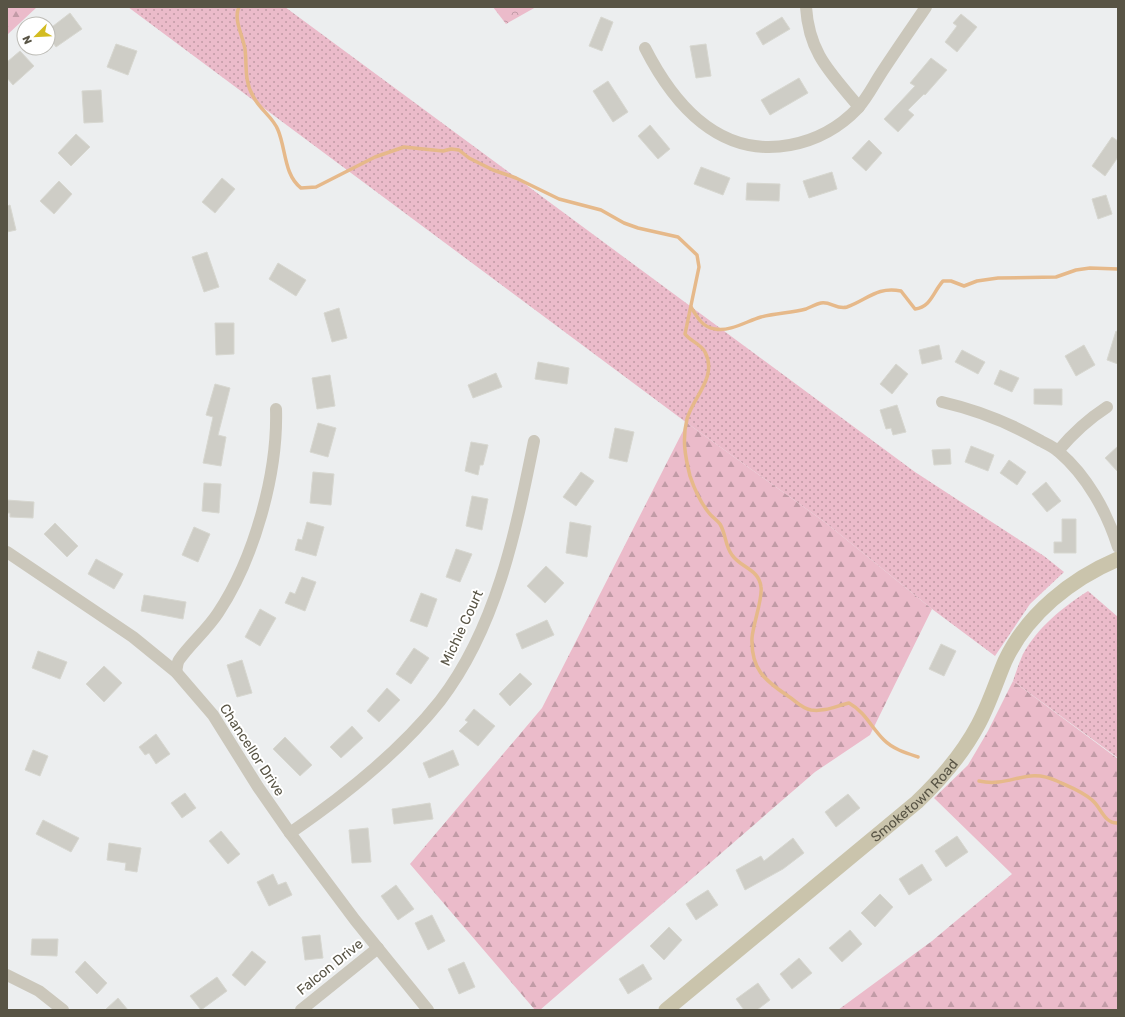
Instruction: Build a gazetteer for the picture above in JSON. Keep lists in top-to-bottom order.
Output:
{
  "streets": {
    "main road": ["Smoketown Road"],
    "street": ["Michie Court", "Chancellor Drive", "Falcon Drive"]
  },
  "crossings": [
    ["Michie Court", "Chancellor Drive"],
    ["Chancellor Drive", "Falcon Drive"]
  ],
  "north": "bottom left"
}
